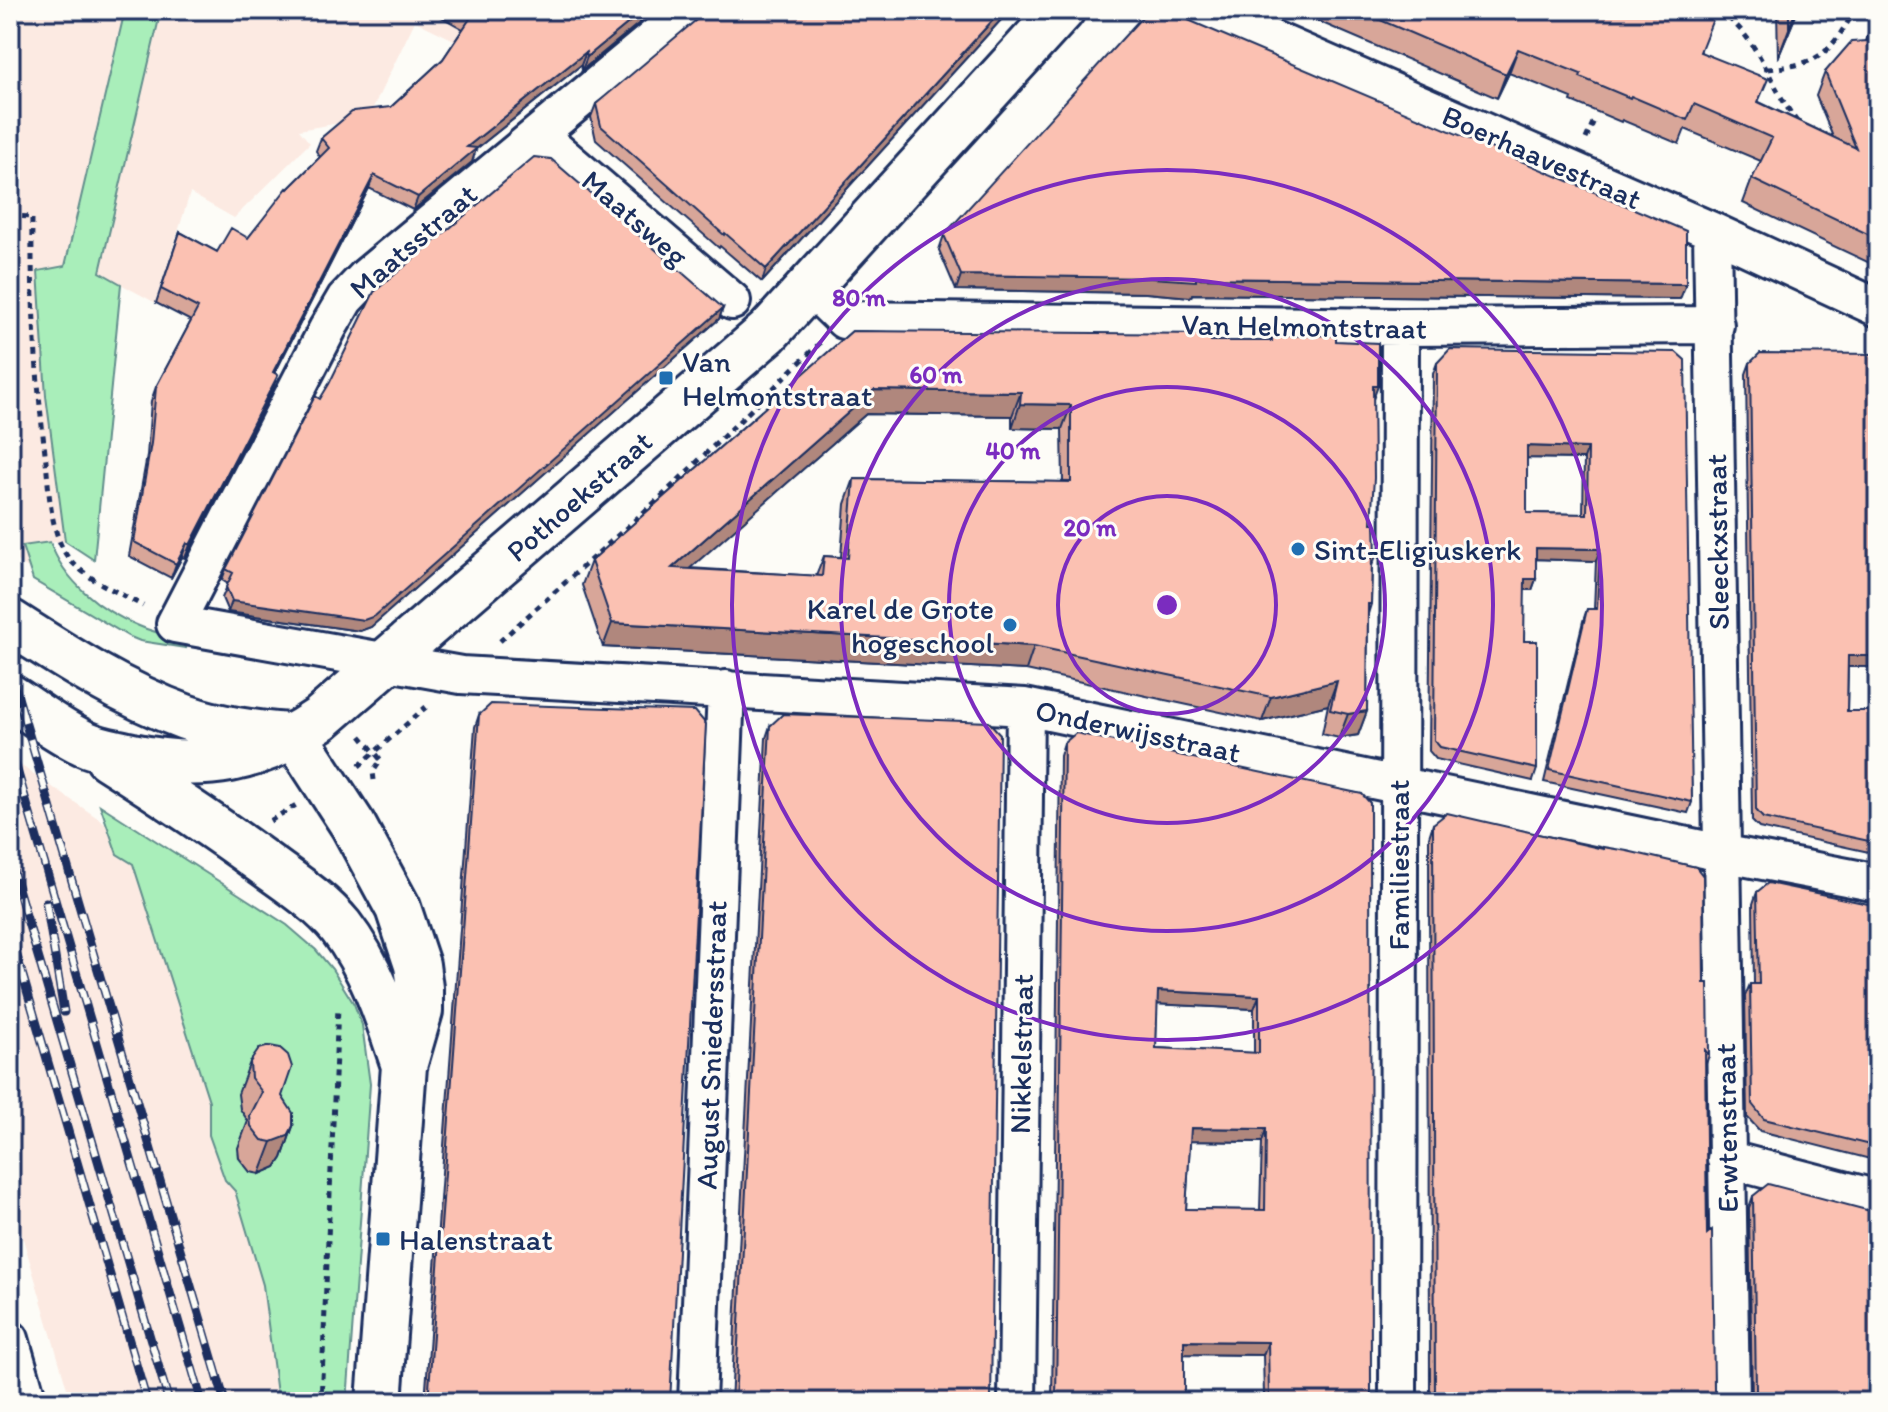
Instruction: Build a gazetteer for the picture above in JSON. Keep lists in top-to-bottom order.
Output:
{
  "streets": {
    "street": [
      "Boerhaavestraat",
      "Maatsweg",
      "Maatsstraat",
      "Van Helmontstraat",
      "Pothoekstraat",
      "Sleeckxstraat",
      "Onderwijsstraat",
      "Familiestraat",
      "August Sniedersstraat",
      "Nikkelstraat",
      "Erwtenstraat"
    ]
  },
  "crossings": [
    ["Boerhaavestraat", "Sleeckxstraat"],
    ["Maatsweg", "Maatsstraat"],
    ["Maatsstraat", "Onderwijsstraat"],
    ["Van Helmontstraat", "Sleeckxstraat"],
    ["Van Helmontstraat", "Familiestraat"],
    ["Pothoekstraat", "Onderwijsstraat"],
    ["Sleeckxstraat", "Onderwijsstraat"],
    ["Sleeckxstraat", "Erwtenstraat"],
    ["Onderwijsstraat", "Familiestraat"],
    ["Onderwijsstraat", "August Sniedersstraat"],
    ["Onderwijsstraat", "Nikkelstraat"],
    ["Onderwijsstraat", "Erwtenstraat"]
  ],
  "places": {
    "transit": ["Van Helmontstraat", "Halenstraat"],
    "other": ["Sint-Eligiuskerk", "Karel de Grote hogeschool"]
  },
  "rings": [
    "80 m",
    "60 m",
    "40 m",
    "20 m"
  ]
}
